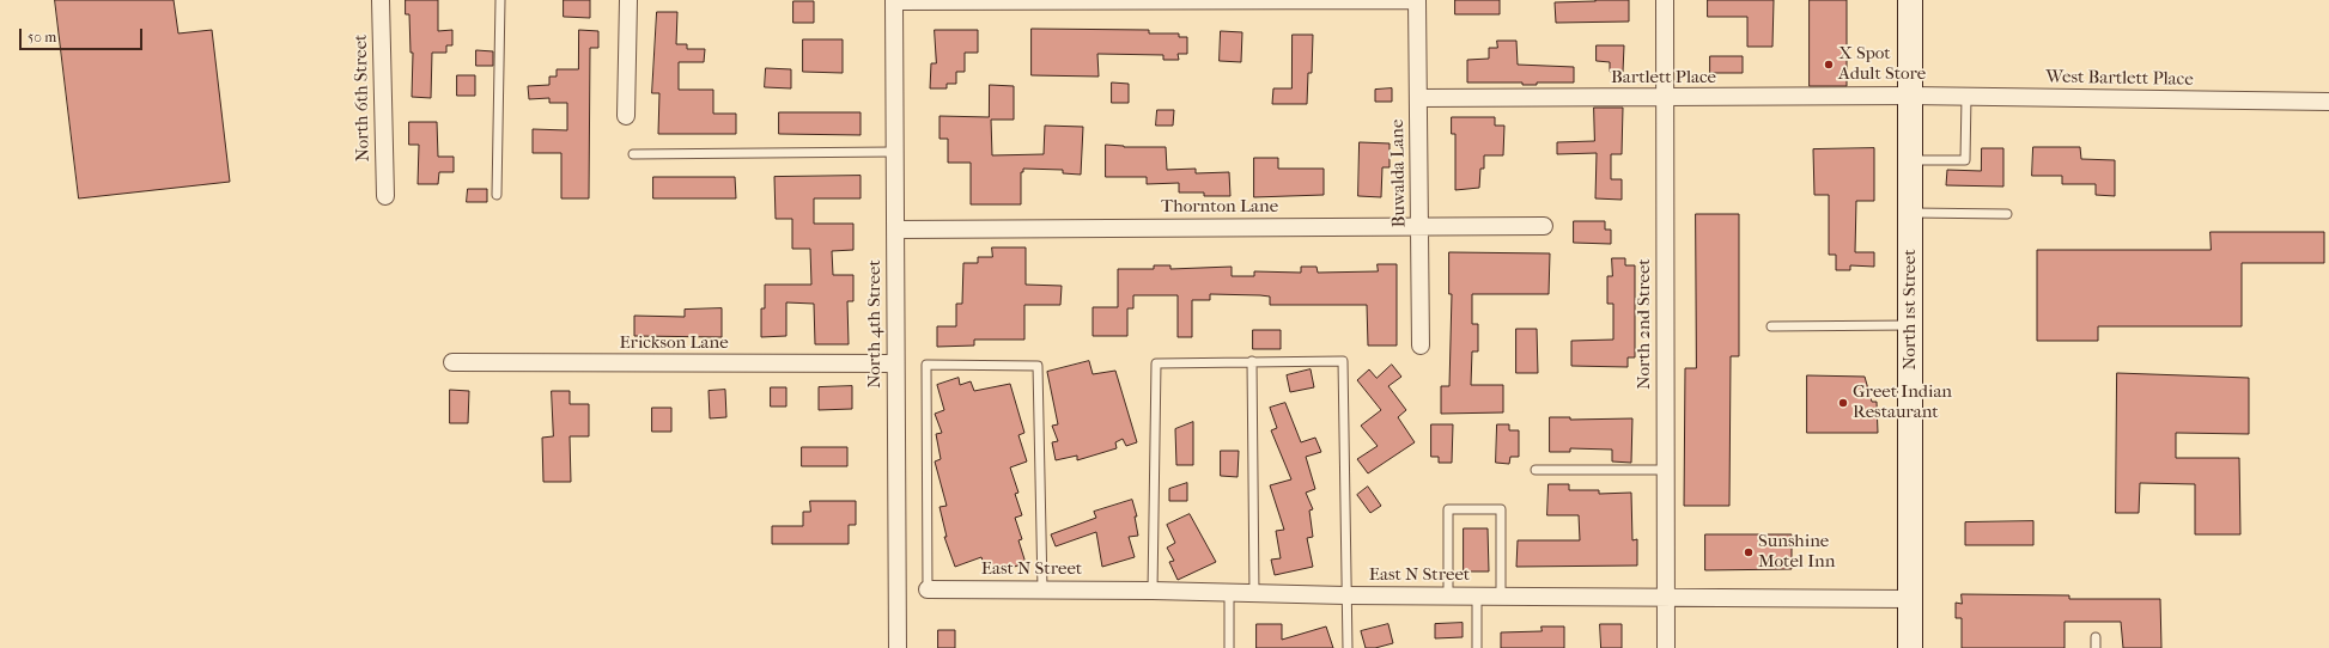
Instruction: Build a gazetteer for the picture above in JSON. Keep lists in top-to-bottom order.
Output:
{
  "streets": {
    "main road": ["North 1st Street"],
    "street": [
      "Bartlett Place",
      "West Bartlett Place",
      "North 6th Street",
      "Buwalda Lane",
      "Thornton Lane",
      "North 4th Street",
      "North 2nd Street",
      "Erickson Lane",
      "East N Street"
    ]
  },
  "crossings": [
    ["Bartlett Place", "West Bartlett Place"],
    ["Bartlett Place", "Buwalda Lane"],
    ["Bartlett Place", "North 1st Street"],
    ["Bartlett Place", "North 2nd Street"],
    ["West Bartlett Place", "North 1st Street"],
    ["Buwalda Lane", "Thornton Lane"],
    ["Thornton Lane", "North 4th Street"],
    ["North 1st Street", "East N Street"],
    ["North 4th Street", "Erickson Lane"],
    ["North 2nd Street", "East N Street"]
  ],
  "places": ["X Spot Adult Store", "Greet Indian Restaurant", "Sunshine Motel Inn"],
  "scale_bar": "50 m"
}
